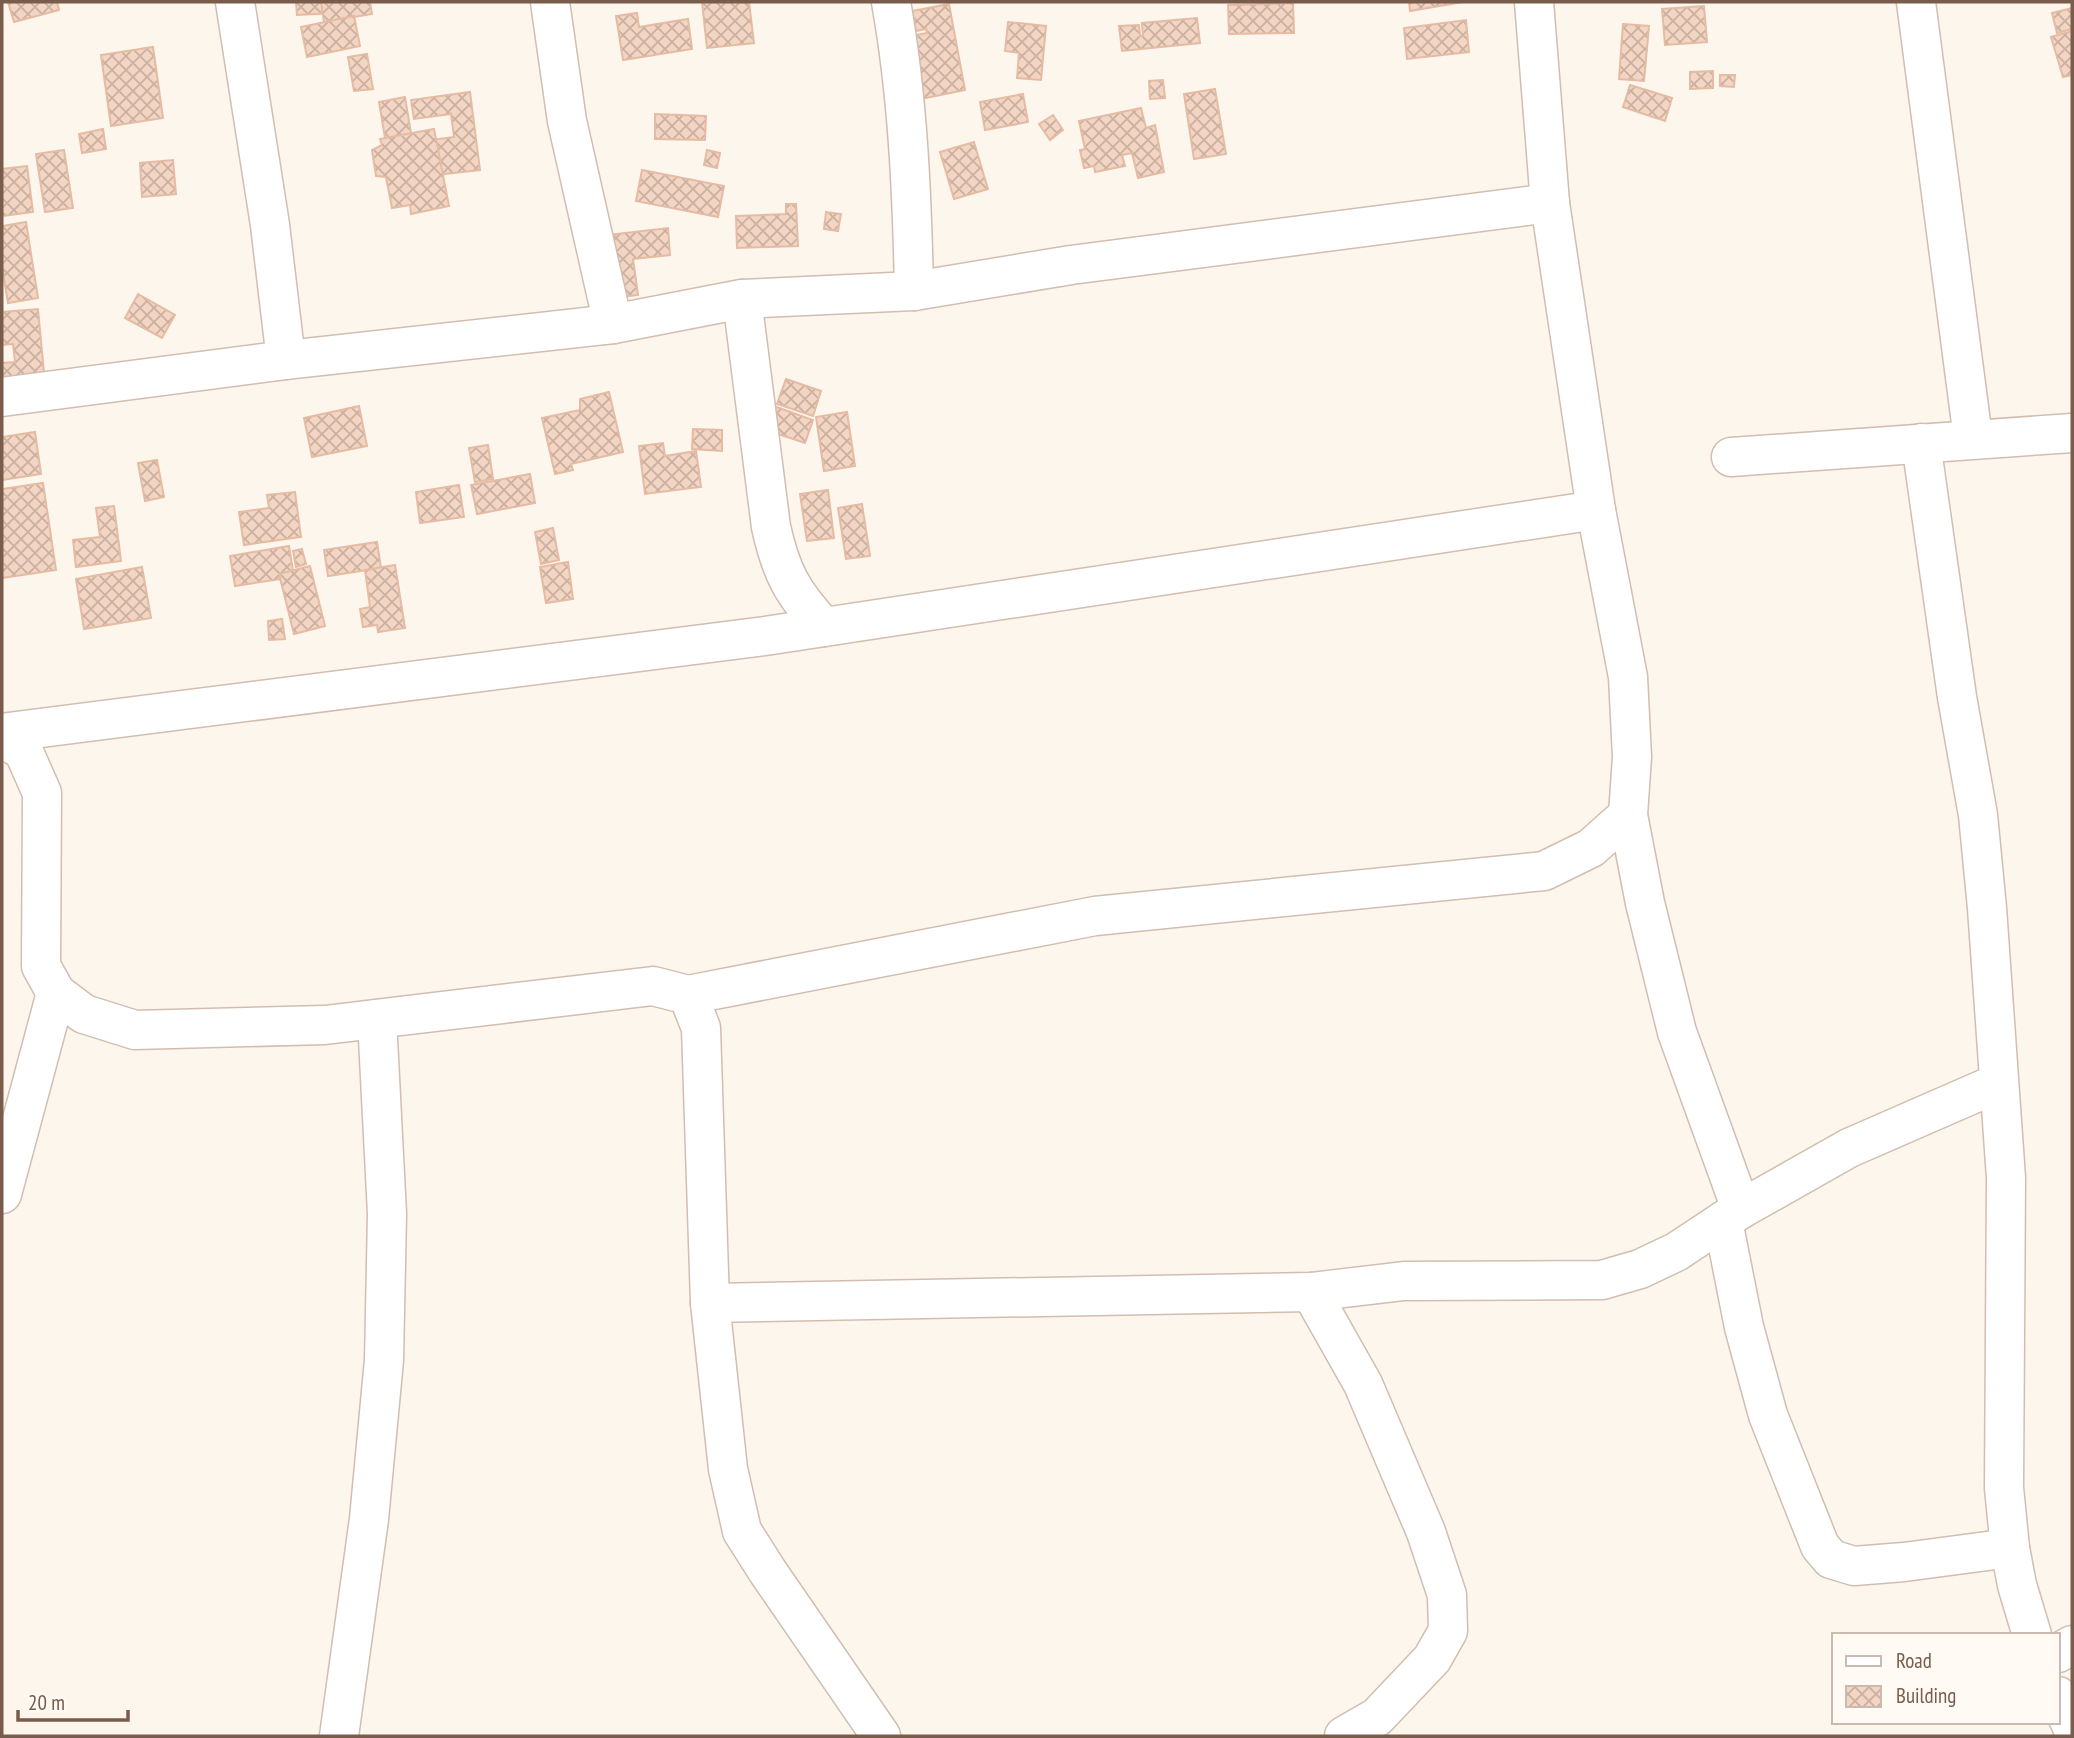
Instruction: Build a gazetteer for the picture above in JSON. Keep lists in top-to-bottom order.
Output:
{
  "legend": ["Road", "Building"],
  "scale_bar": "20 m"
}
